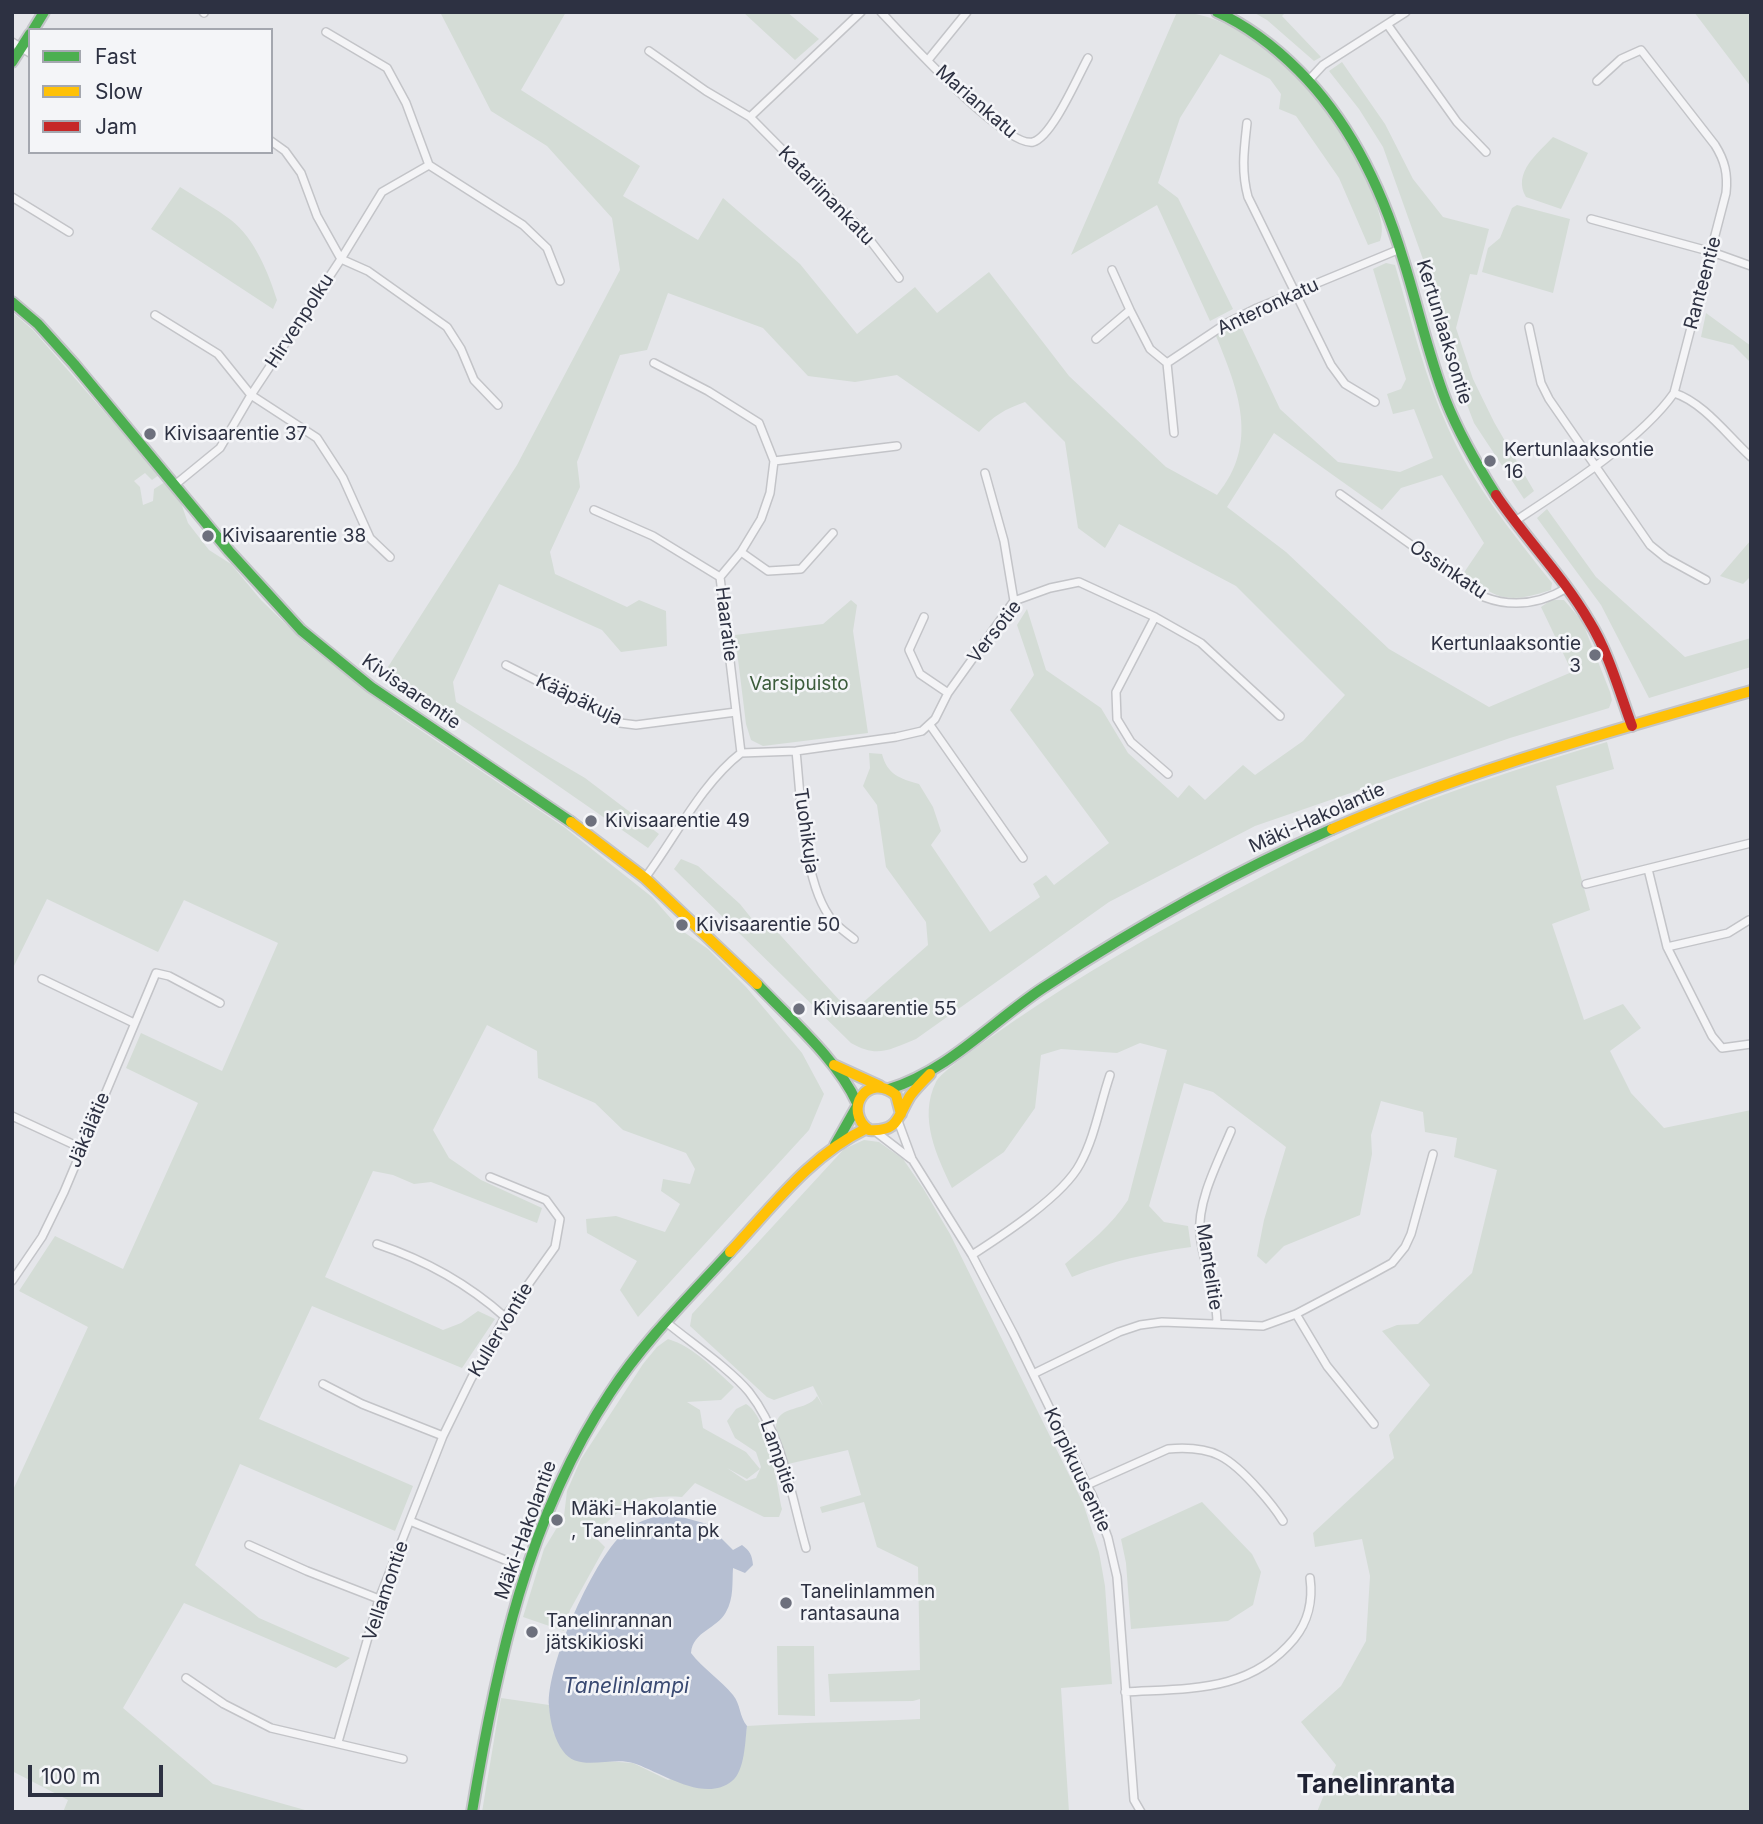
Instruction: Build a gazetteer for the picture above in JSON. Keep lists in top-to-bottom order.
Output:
{
  "streets": {
    "street": [
      "Mariankatu",
      "Katariinankatu",
      "Ranteentie",
      "Anteronkatu",
      "Hirvenpolku",
      "Kertunlaaksontie",
      "Ossinkatu",
      "Haaratie",
      "Versotie",
      "Kivisaarentie",
      "Kääpäkuja",
      "Mäki-Hakolantie",
      "Tuohikuja",
      "Jäkälätie",
      "Mantelitie",
      "Kullervontie",
      "Lampitie",
      "Korpikuusentie",
      "Vellamontie"
    ]
  },
  "crossings": [
    ["Ranteentie", "Kertunlaaksontie"],
    ["Anteronkatu", "Kertunlaaksontie"],
    ["Hirvenpolku", "Kivisaarentie"],
    ["Kertunlaaksontie", "Ossinkatu"],
    ["Kertunlaaksontie", "Mäki-Hakolantie"],
    ["Haaratie", "Kääpäkuja"],
    ["Kivisaarentie", "Mäki-Hakolantie"],
    ["Kivisaarentie", "Korpikuusentie"],
    ["Mäki-Hakolantie", "Lampitie"],
    ["Mäki-Hakolantie", "Korpikuusentie"],
    ["Mäki-Hakolantie", "Vellamontie"],
    ["Kullervontie", "Vellamontie"]
  ],
  "districts": ["Tanelinranta"],
  "water": ["Tanelinlampi"],
  "parks": ["Varsipuisto"],
  "places": [
    "Kivisaarentie 37",
    "Kertunlaaksontie 16",
    "Kivisaarentie 38",
    "Kertunlaaksontie 3",
    "Kivisaarentie 49",
    "Kivisaarentie 50",
    "Kivisaarentie 55",
    "Mäki-Hakolantie , Tanelinranta pk",
    "Tanelinlammen rantasauna",
    "Tanelinrannan jätskikioski"
  ],
  "legend": ["Fast", "Slow", "Jam"],
  "scale_bar": "100 m"
}
